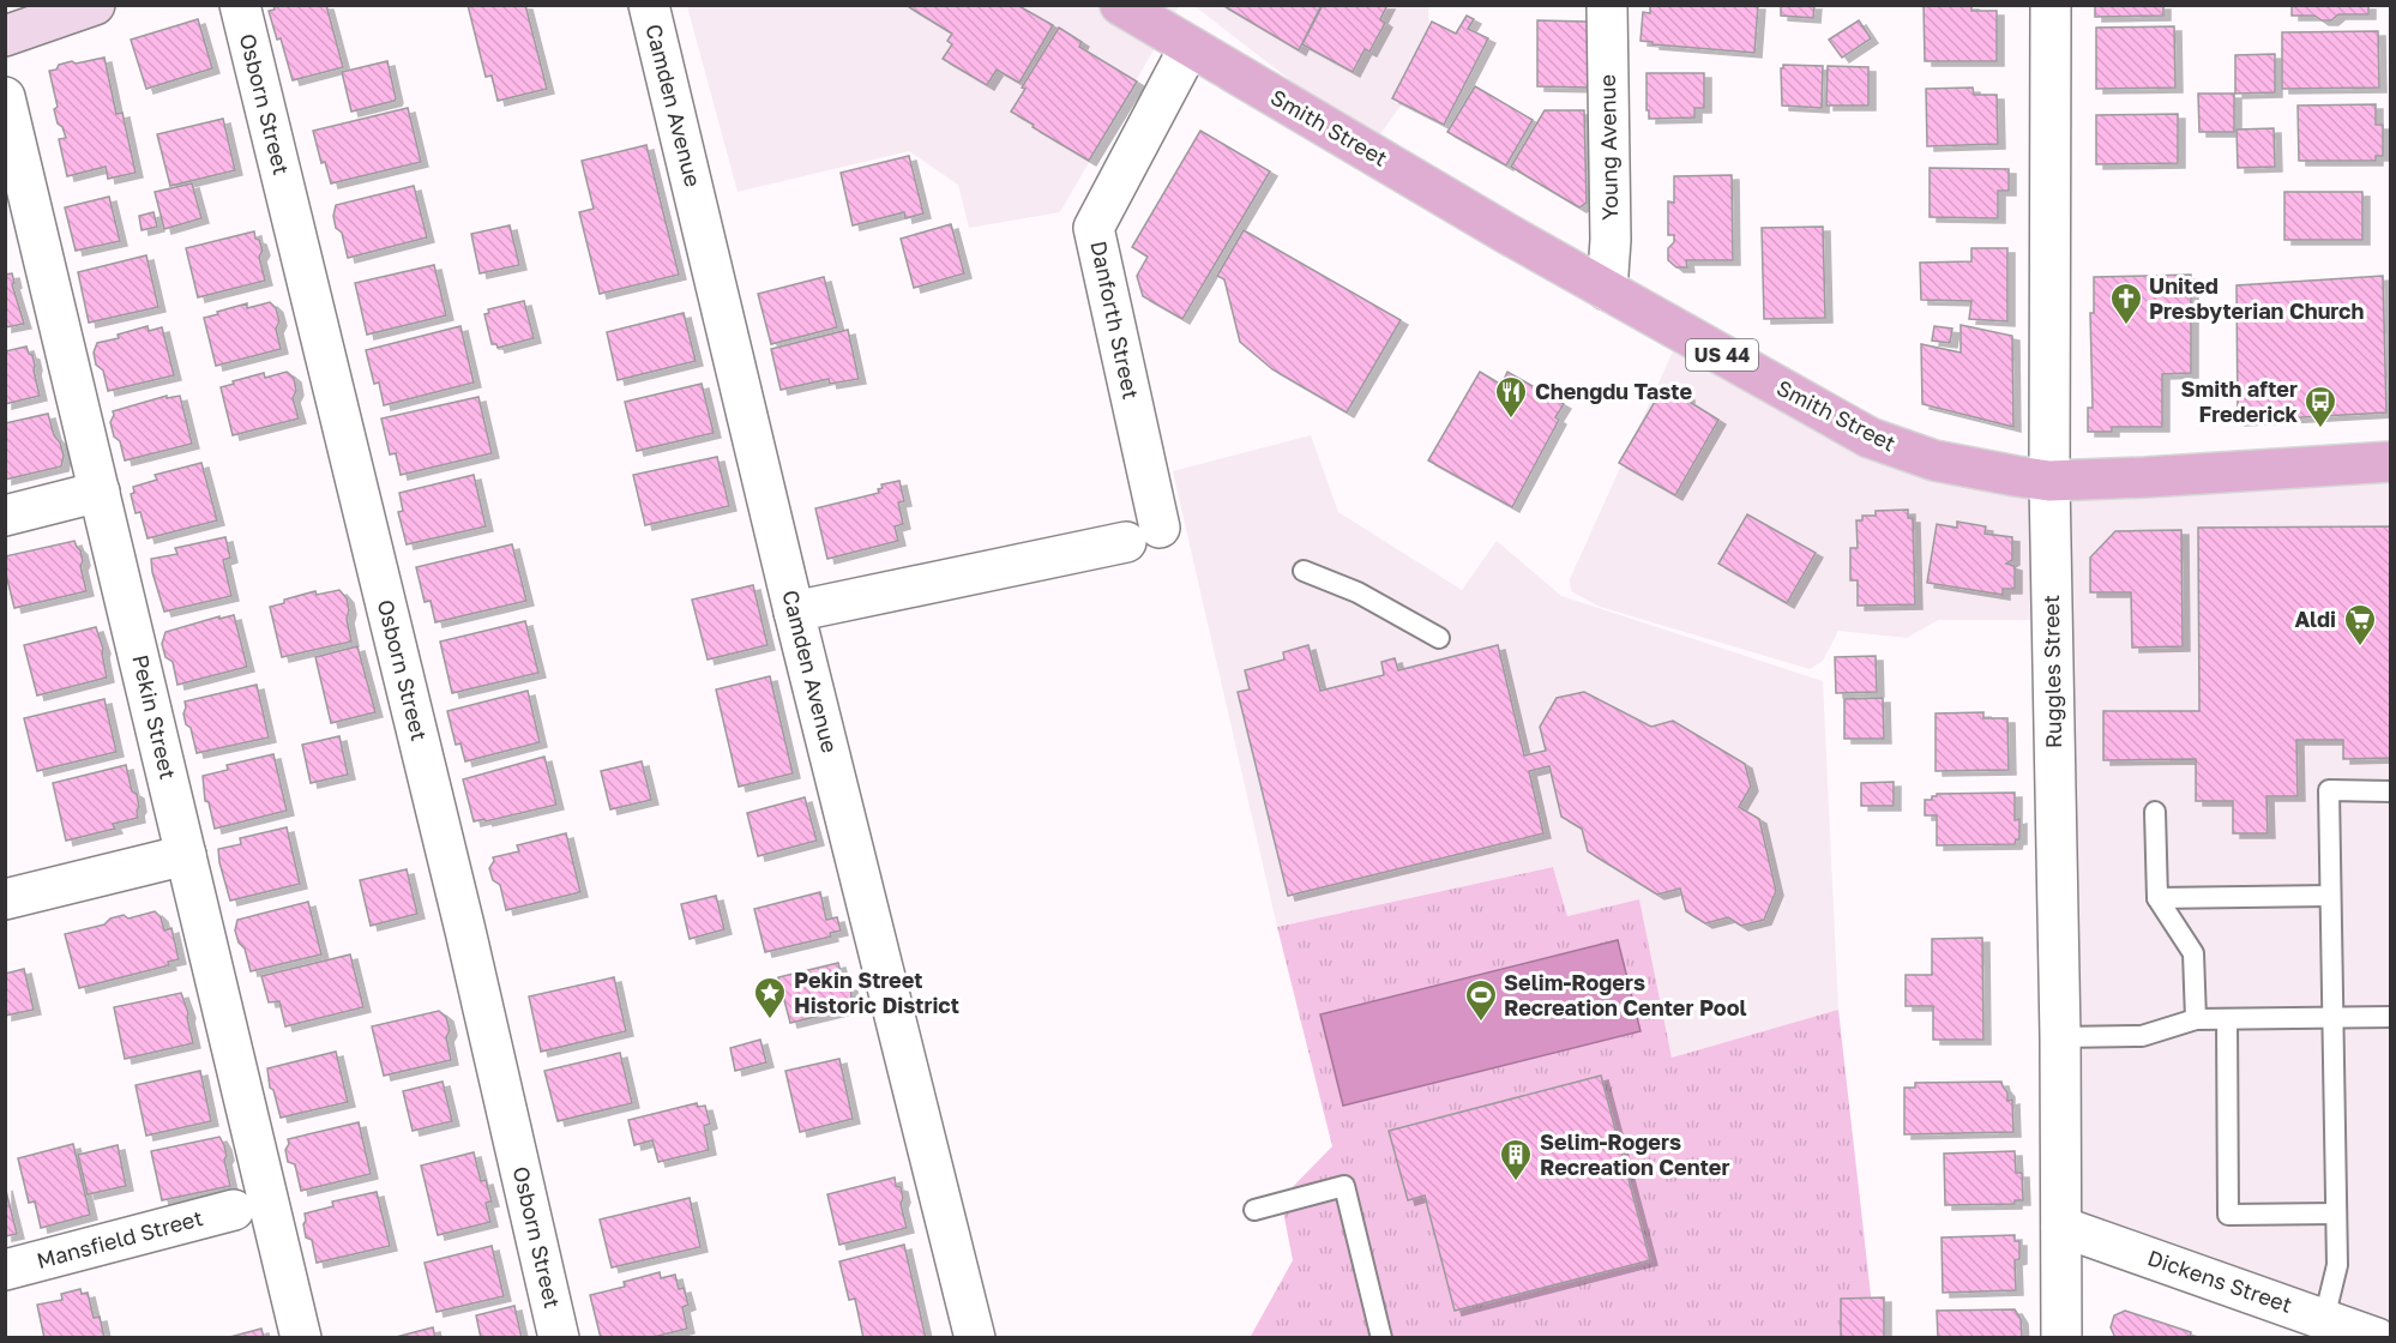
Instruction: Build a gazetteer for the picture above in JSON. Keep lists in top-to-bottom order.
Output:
{
  "streets": {
    "main road": ["Smith Street", "US 44"],
    "street": [
      "Osborn Street",
      "Camden Avenue",
      "Young Avenue",
      "Danforth Street",
      "Ruggles Street",
      "Pekin Street",
      "Mansfield Street",
      "Dickens Street"
    ]
  },
  "crossings": [
    ["Camden Avenue", "Danforth Street"],
    ["Smith Street", "Young Avenue"],
    ["Smith Street", "Danforth Street"],
    ["Smith Street", "Ruggles Street"],
    ["Ruggles Street", "Dickens Street"]
  ],
  "places": {
    "church": ["United Presbyterian Church"],
    "restaurant": ["Chengdu Taste"],
    "bus stop": ["Smith after Frederick"],
    "supermarket": ["Aldi"],
    "place": ["Pekin Street Historic District"],
    "sports": ["Selim-Rogers Recreation Center Pool"],
    "building": ["Selim-Rogers Recreation Center"]
  }
}
